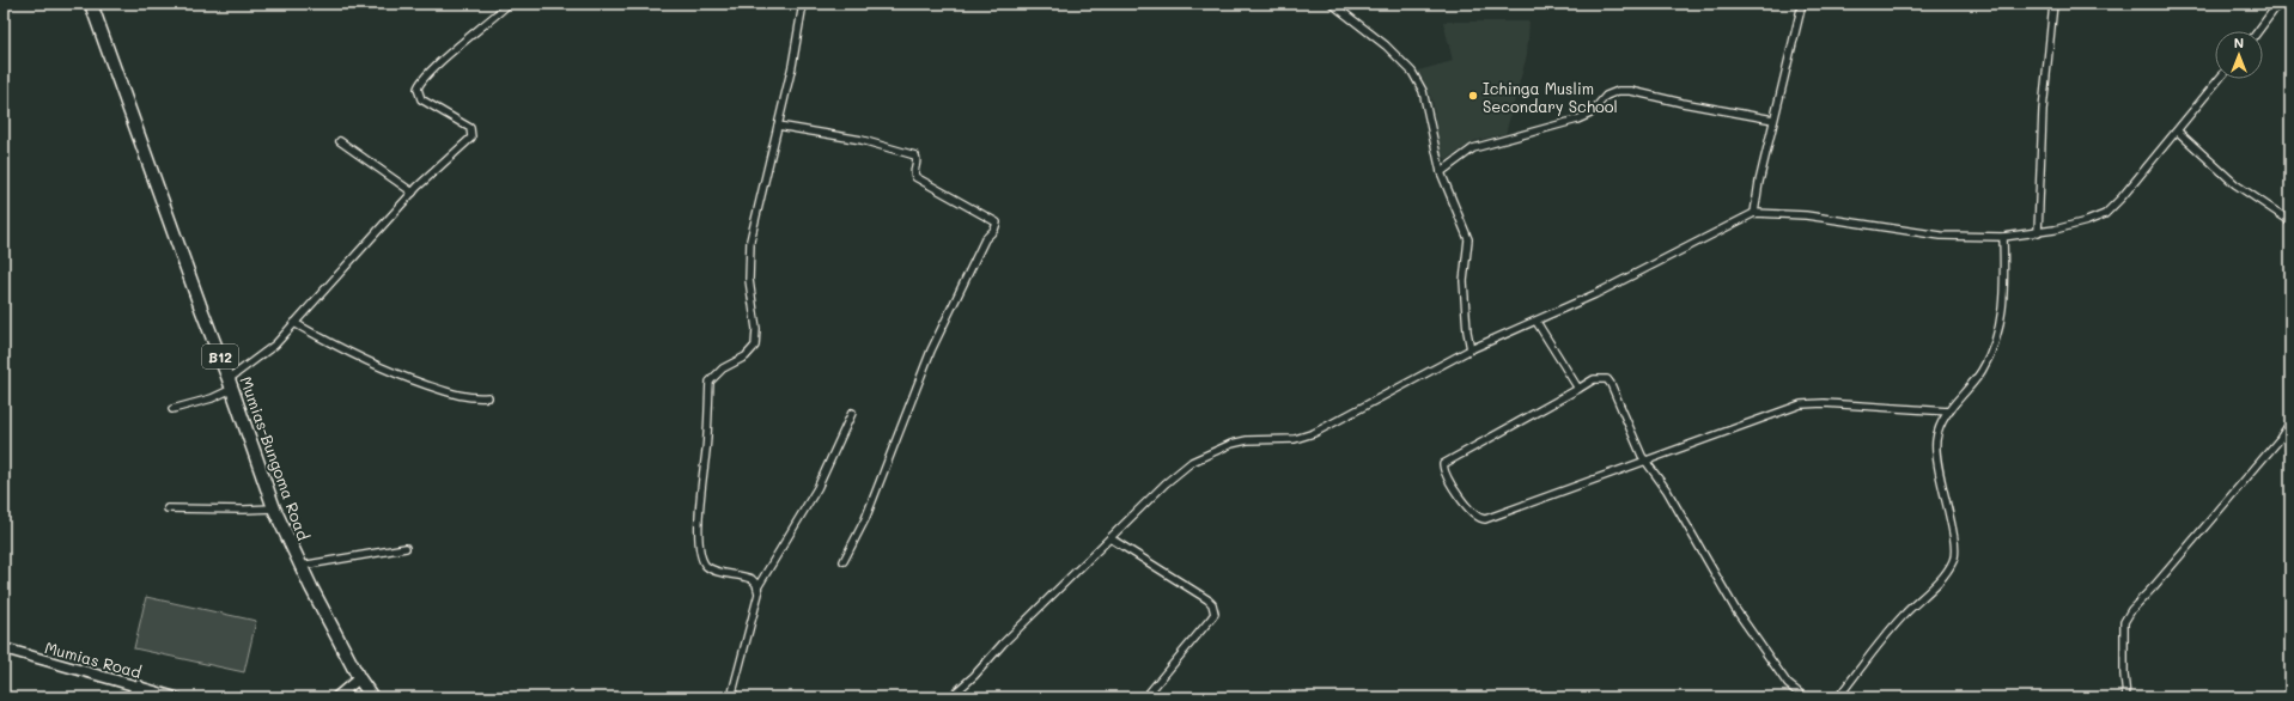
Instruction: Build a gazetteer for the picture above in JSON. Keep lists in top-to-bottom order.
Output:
{
  "streets": {
    "highway": ["B12", "Mumias-Bungoma Road"],
    "street": ["Mumias Road"]
  },
  "places": ["Ichinga Muslim Secondary School"],
  "north": "top"
}
